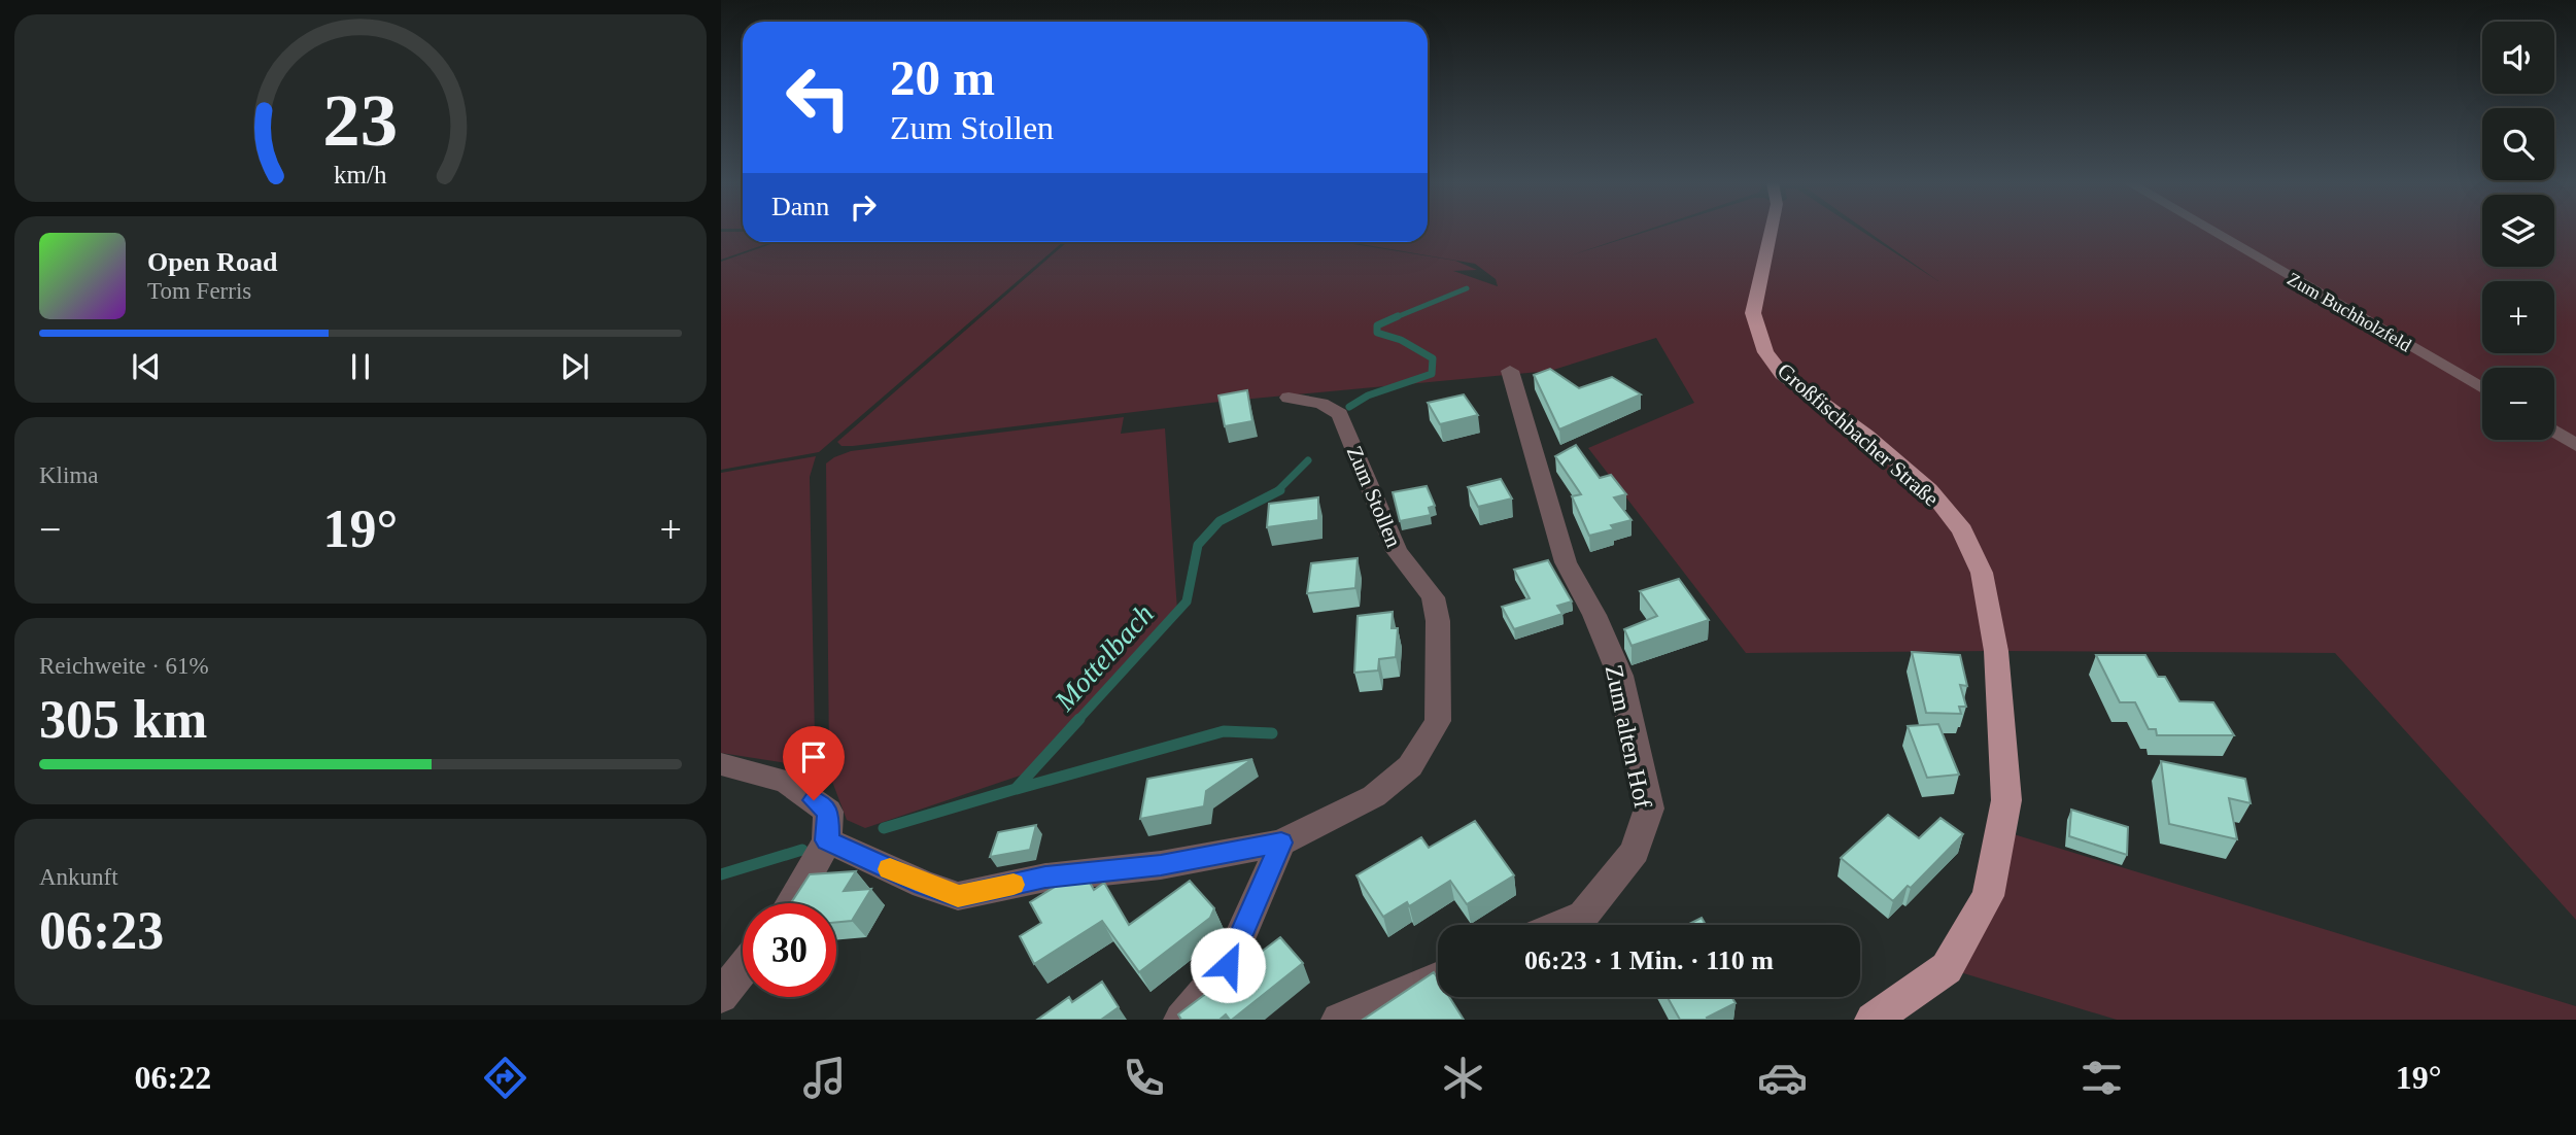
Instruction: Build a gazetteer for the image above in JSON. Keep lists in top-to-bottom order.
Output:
{
  "streets": {
    "main road": ["Großfischbacher Straße"],
    "street": ["Zum Buchholzfeld", "Zum Stollen", "Zum alten Hof"]
  },
  "water": ["Mottelbach"],
  "page": {
    "map_buttons": ["+", "−"],
    "turn": ["20 m", "Zum Stollen"],
    "then": "Dann",
    "song": ["Open Road", "Tom Ferris"],
    "tile": [
      "Klima",
      ["Reichweite · 61%", "305 km"],
      ["Ankunft", "06:23"]
    ],
    "heat": ["−", "19°", "+"],
    "limit": "30",
    "trip": "06:23 · 1 Min. · 110 m",
    "tabs": ["06:22", "19°"],
    "gauge": ["23", "km/h"]
  }
}
